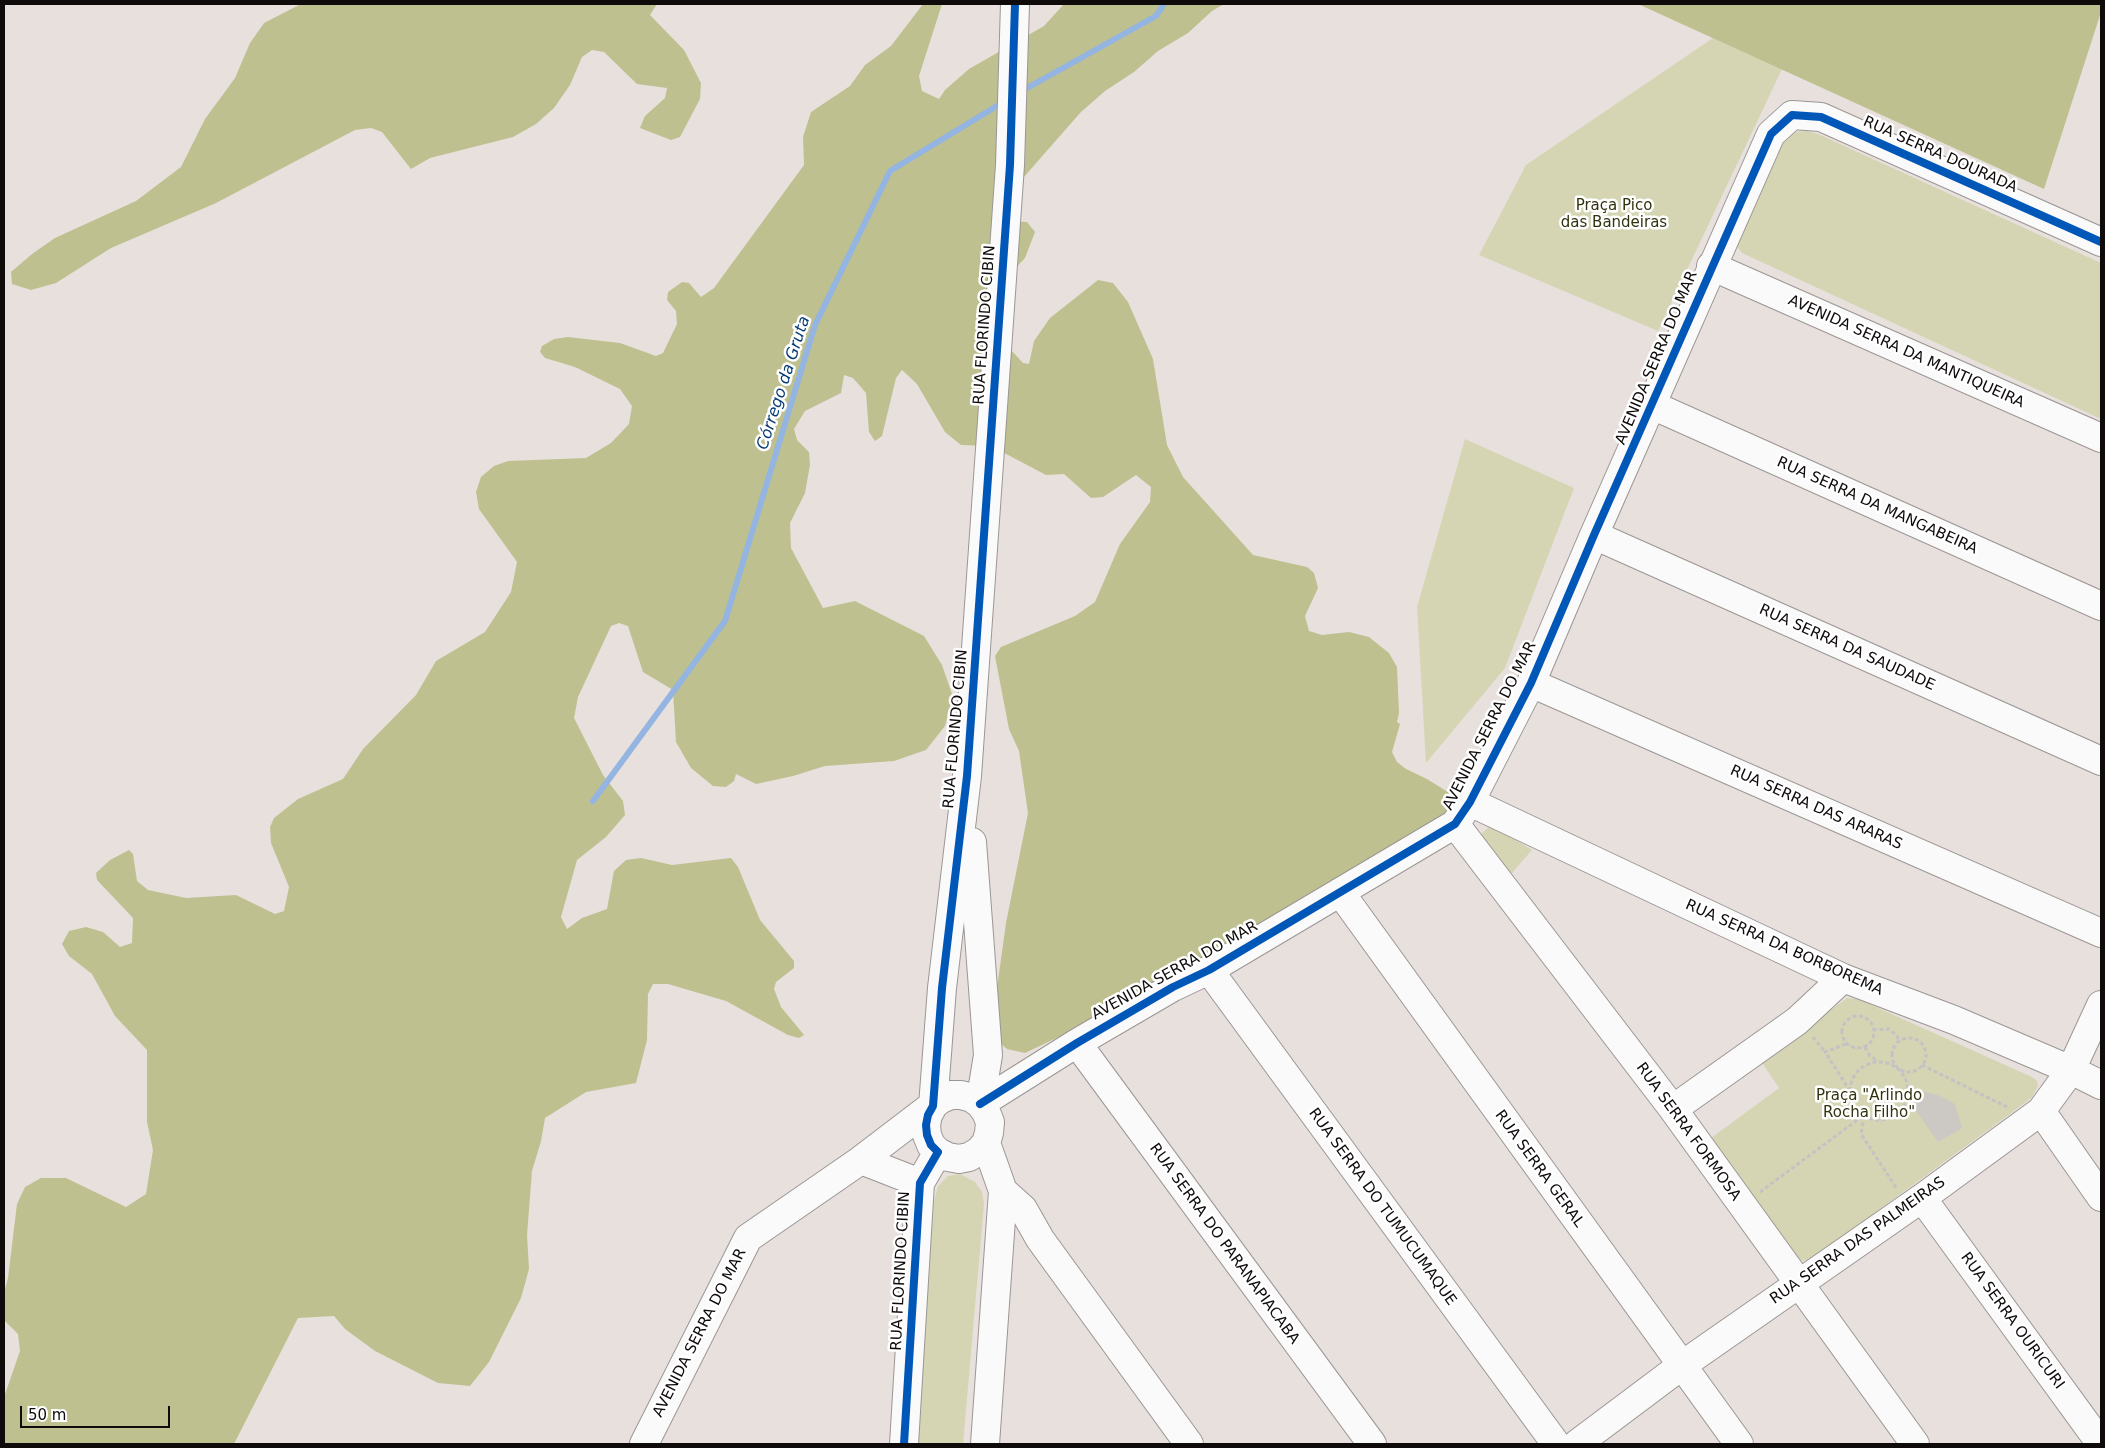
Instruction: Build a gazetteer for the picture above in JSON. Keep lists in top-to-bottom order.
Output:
{
  "streets": {
    "street": [
      "RUA SERRA DOURADA",
      "RUA FLORINDO CIBIN",
      "AVENIDA SERRA DA MANTIQUEIRA",
      "AVENIDA SERRA DO MAR",
      "RUA SERRA DA MANGABEIRA",
      "RUA SERRA DA SAUDADE",
      "RUA SERRA DAS ARARAS",
      "RUA SERRA DA BORBOREMA",
      "RUA SERRA FORMOSA",
      "RUA SERRA GERAL",
      "RUA SERRA DO TUMUCUMAQUE",
      "RUA SERRA DAS PALMEIRAS",
      "RUA SERRA DO PARANAPIACABA",
      "RUA SERRA OURICURI"
    ]
  },
  "crossings": [
    ["RUA SERRA DOURADA", "AVENIDA SERRA DO MAR"],
    ["RUA FLORINDO CIBIN", "AVENIDA SERRA DO MAR"],
    ["AVENIDA SERRA DA MANTIQUEIRA", "AVENIDA SERRA DO MAR"],
    ["AVENIDA SERRA DO MAR", "RUA SERRA DA MANGABEIRA"],
    ["AVENIDA SERRA DO MAR", "RUA SERRA DA SAUDADE"],
    ["AVENIDA SERRA DO MAR", "RUA SERRA DAS ARARAS"],
    ["AVENIDA SERRA DO MAR", "RUA SERRA DA BORBOREMA"],
    ["AVENIDA SERRA DO MAR", "RUA SERRA FORMOSA"],
    ["AVENIDA SERRA DO MAR", "RUA SERRA GERAL"],
    ["AVENIDA SERRA DO MAR", "RUA SERRA DO TUMUCUMAQUE"],
    ["AVENIDA SERRA DO MAR", "RUA SERRA DO PARANAPIACABA"],
    ["RUA SERRA DA BORBOREMA", "RUA SERRA FORMOSA"],
    ["RUA SERRA DA BORBOREMA", "RUA SERRA DAS PALMEIRAS"],
    ["RUA SERRA FORMOSA", "RUA SERRA DAS PALMEIRAS"],
    ["RUA SERRA GERAL", "RUA SERRA DAS PALMEIRAS"],
    ["RUA SERRA DAS PALMEIRAS", "RUA SERRA OURICURI"]
  ],
  "water": ["Córrego da Gruta"],
  "parks": ["Praça Pico das Bandeiras", "Praça \"Arlindo Rocha Filho\""],
  "scale_bar": "50 m"
}
